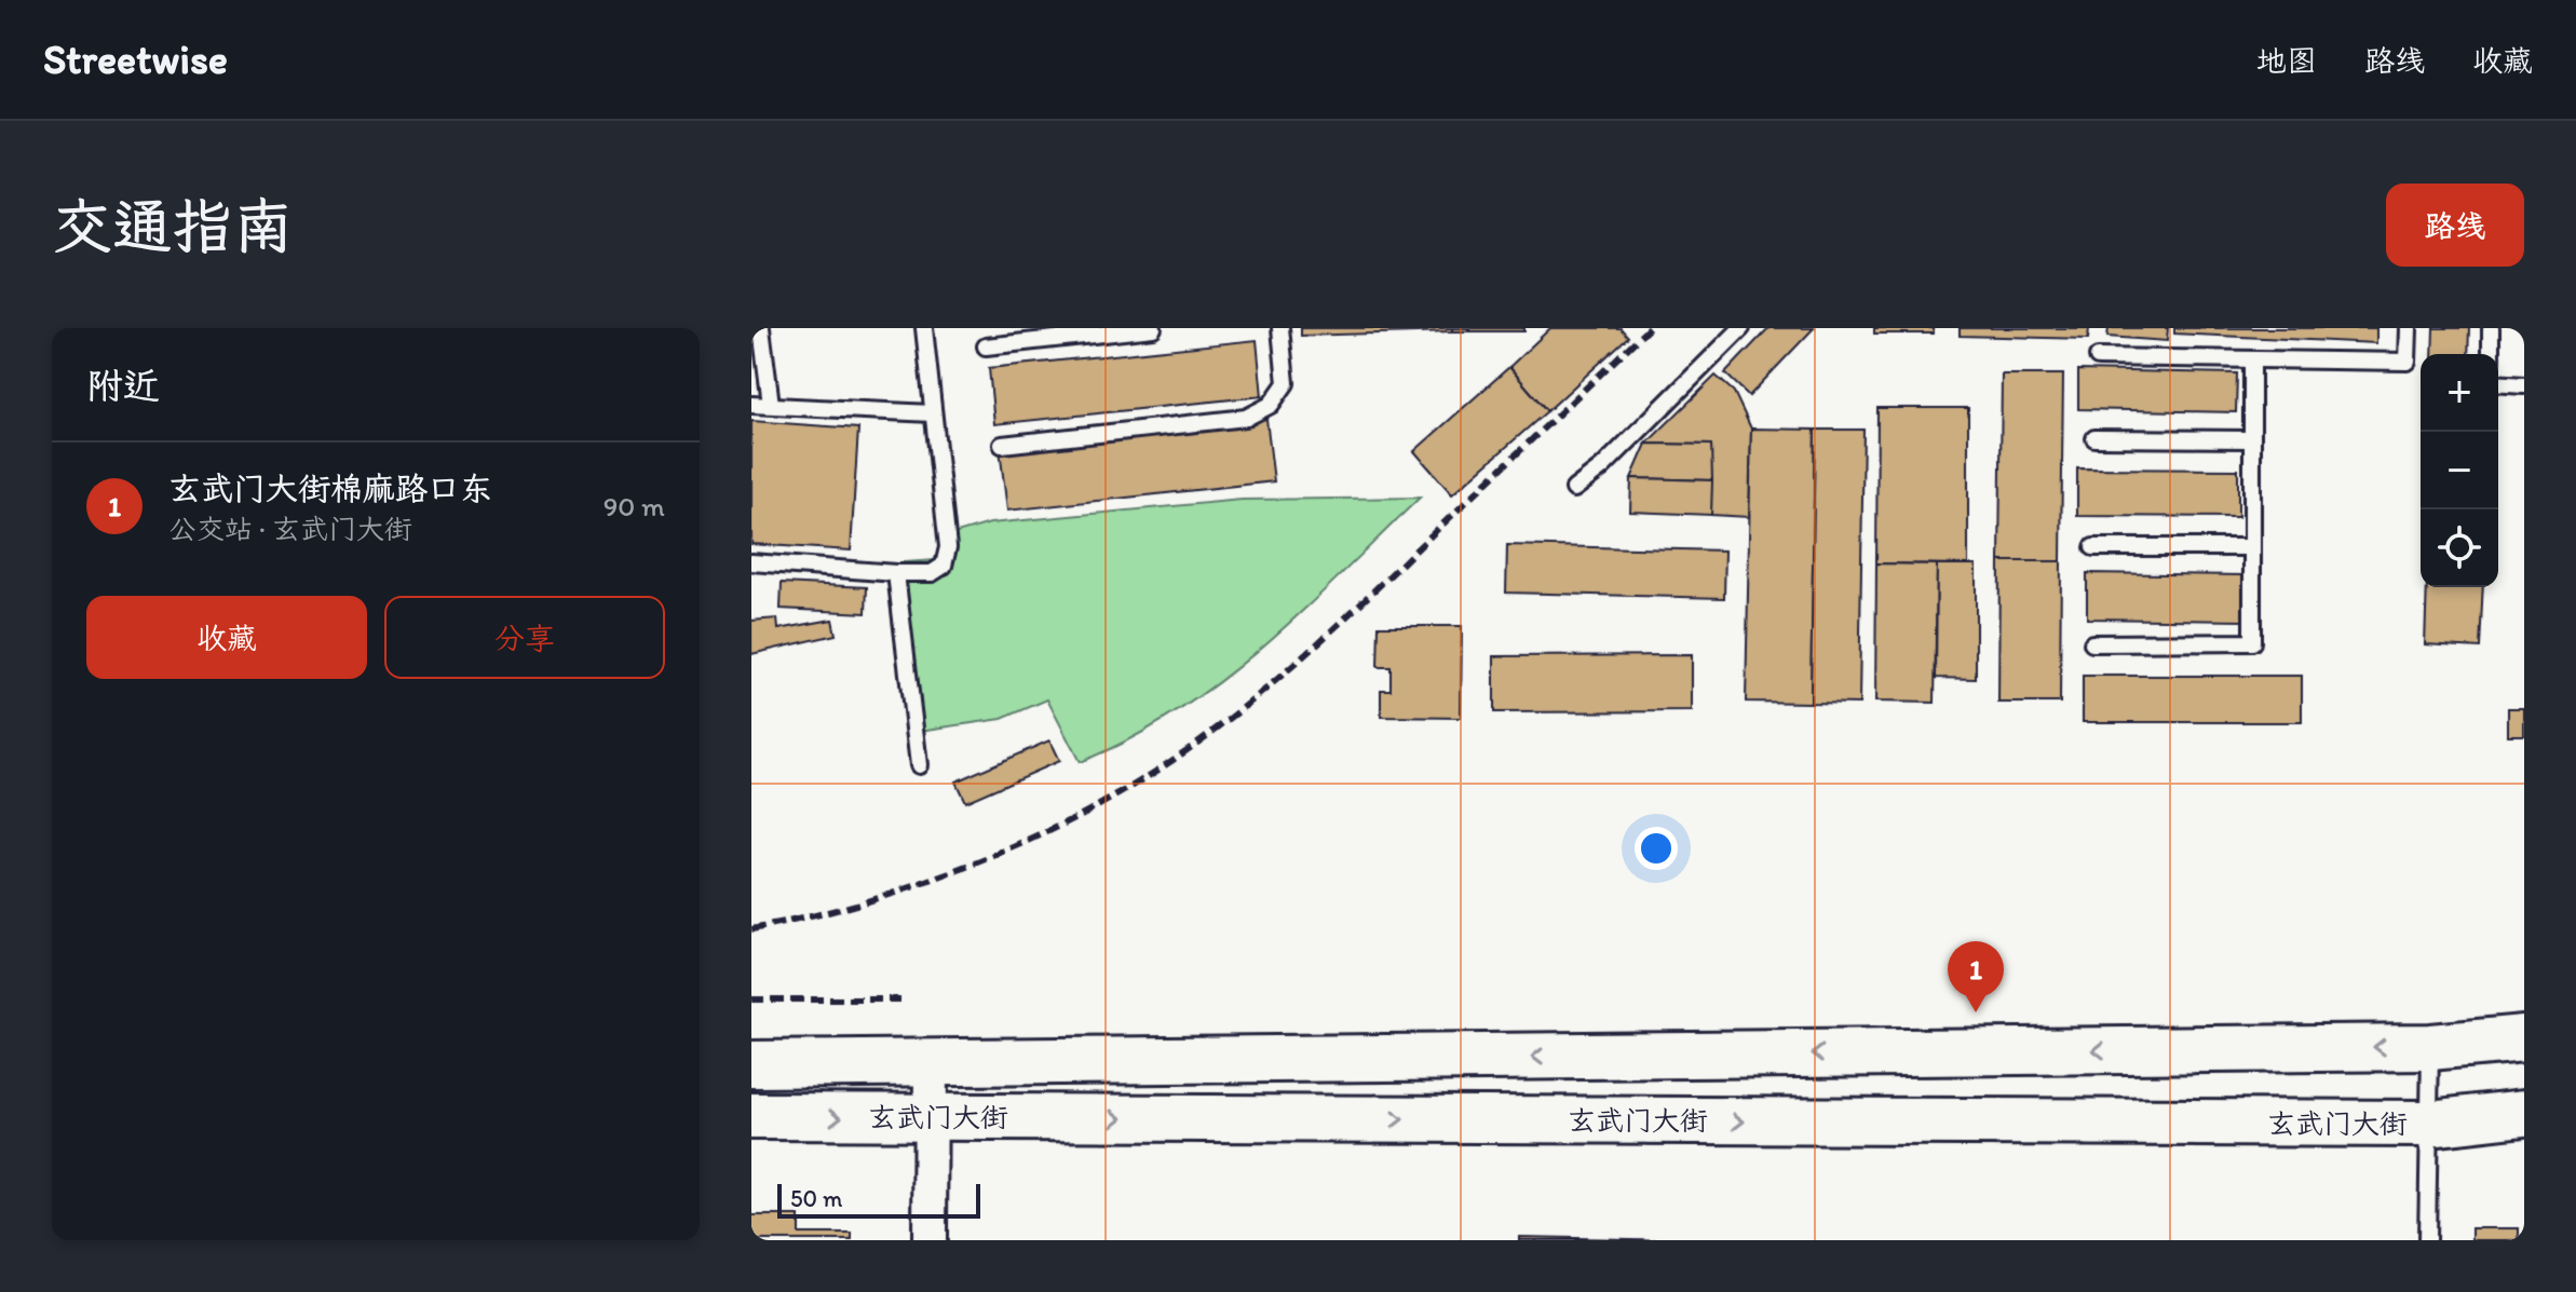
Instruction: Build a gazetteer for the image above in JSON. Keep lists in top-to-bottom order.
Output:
{
  "streets": {
    "main road": ["玄武门大街"]
  },
  "scale_bar": "50 m",
  "page": {
    "header": "Streetwise",
    "nav": ["地图", "路线", "收藏"],
    "buttons": [
      "路线",
      ["收藏", "分享"]
    ],
    "title": "交通指南",
    "heading": "附近",
    "map_buttons": ["+", "−"],
    "list": [
      {
        "mark": "1",
        "name": "玄武门大街棉麻路口东",
        "note": "公交站 · 玄武门大街",
        "value": "90 m"
      }
    ],
    "pins": "1",
    "scale": "50 m"
  }
}
